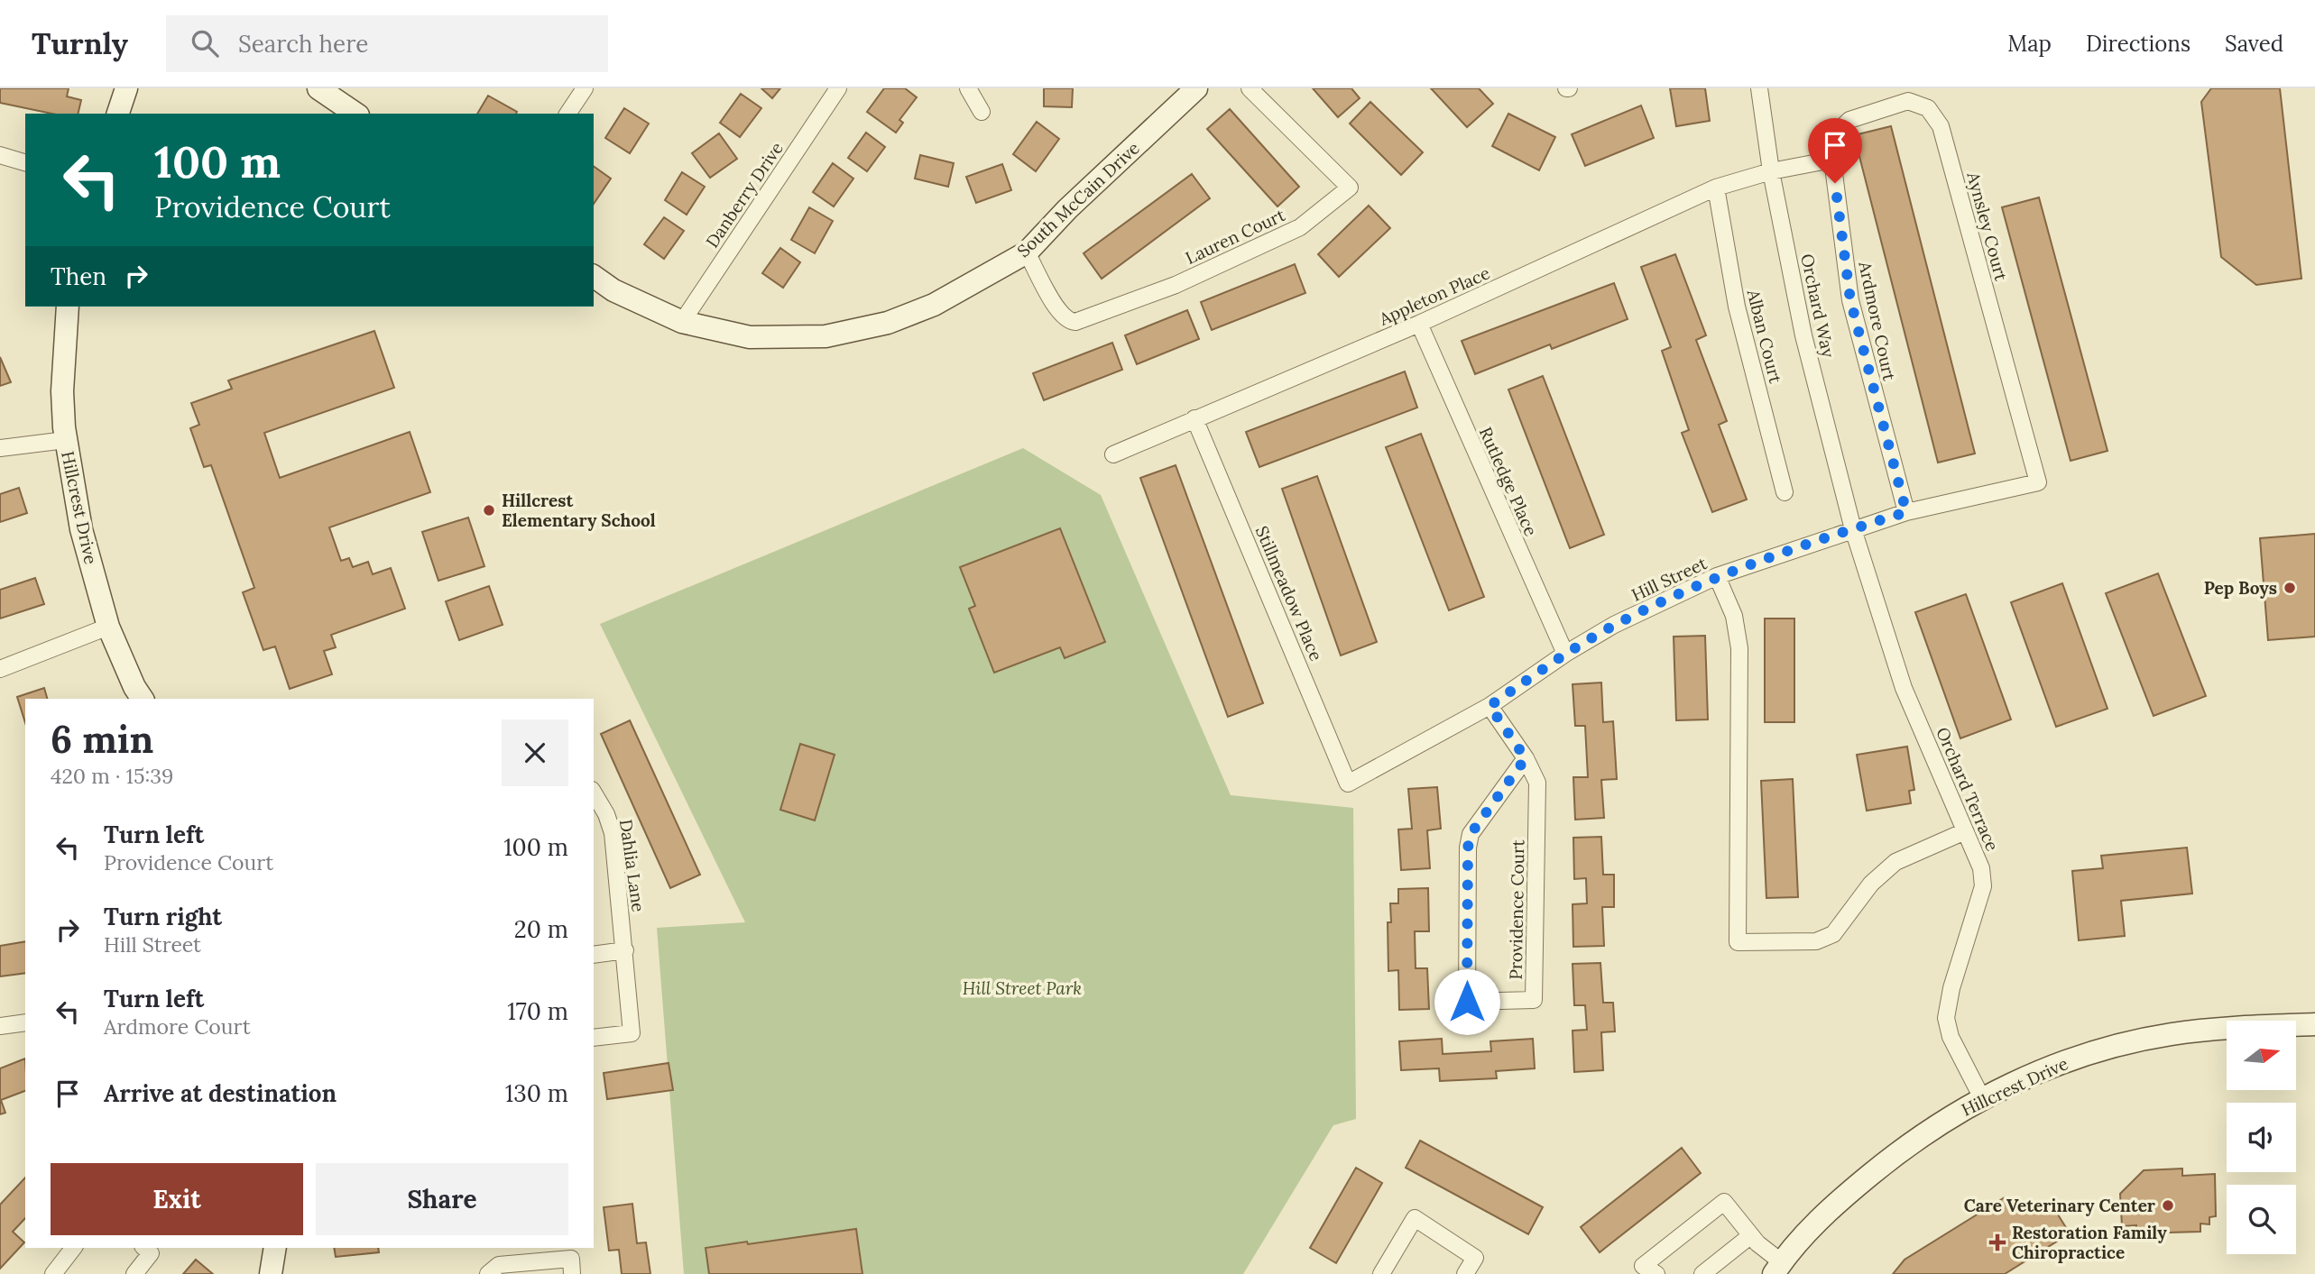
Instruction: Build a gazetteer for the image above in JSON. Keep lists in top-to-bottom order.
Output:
{
  "streets": {
    "street": [
      "Danberry Drive",
      "South McCain Drive",
      "Aynsley Court",
      "Lauren Court",
      "Appleton Place",
      "Orchard Way",
      "Ardmore Court",
      "Alban Court",
      "Rutledge Place",
      "Hillcrest Drive",
      "Hill Street",
      "Stillmeadow Place",
      "Orchard Terrace",
      "Dahlia Lane",
      "Providence Court"
    ]
  },
  "crossings": [
    ["Danberry Drive", "South McCain Drive"],
    ["South McCain Drive", "Lauren Court"],
    ["Aynsley Court", "Ardmore Court"],
    ["Aynsley Court", "Hill Street"],
    ["Appleton Place", "Orchard Way"],
    ["Appleton Place", "Alban Court"],
    ["Appleton Place", "Rutledge Place"],
    ["Appleton Place", "Stillmeadow Place"],
    ["Orchard Way", "Hill Street"],
    ["Orchard Way", "Orchard Terrace"],
    ["Ardmore Court", "Hill Street"],
    ["Rutledge Place", "Hill Street"],
    ["Hillcrest Drive", "Orchard Terrace"],
    ["Hill Street", "Stillmeadow Place"],
    ["Hill Street", "Orchard Terrace"],
    ["Hill Street", "Providence Court"]
  ],
  "parks": ["Hill Street Park"],
  "places": {
    "other": ["Hillcrest Elementary School", "Pep Boys", "Care Veterinary Center"],
    "health": ["Restoration Family Chiropractice"]
  },
  "north": "right",
  "page": {
    "header": "Turnly",
    "search": "Search here",
    "nav": ["Map", "Directions", "Saved"],
    "turn": ["100 m", "Providence Court"],
    "then": "Then",
    "heading": ["6 min", "420 m · 15:39"],
    "list": [
      {
        "name": "Turn left",
        "note": "Providence Court",
        "value": "100 m"
      },
      {
        "name": "Turn right",
        "note": "Hill Street",
        "value": "20 m"
      },
      {
        "name": "Turn left",
        "note": "Ardmore Court",
        "value": "170 m"
      },
      {
        "name": "Arrive at destination",
        "value": "130 m"
      }
    ],
    "buttons": ["Exit", "Share"]
  }
}
